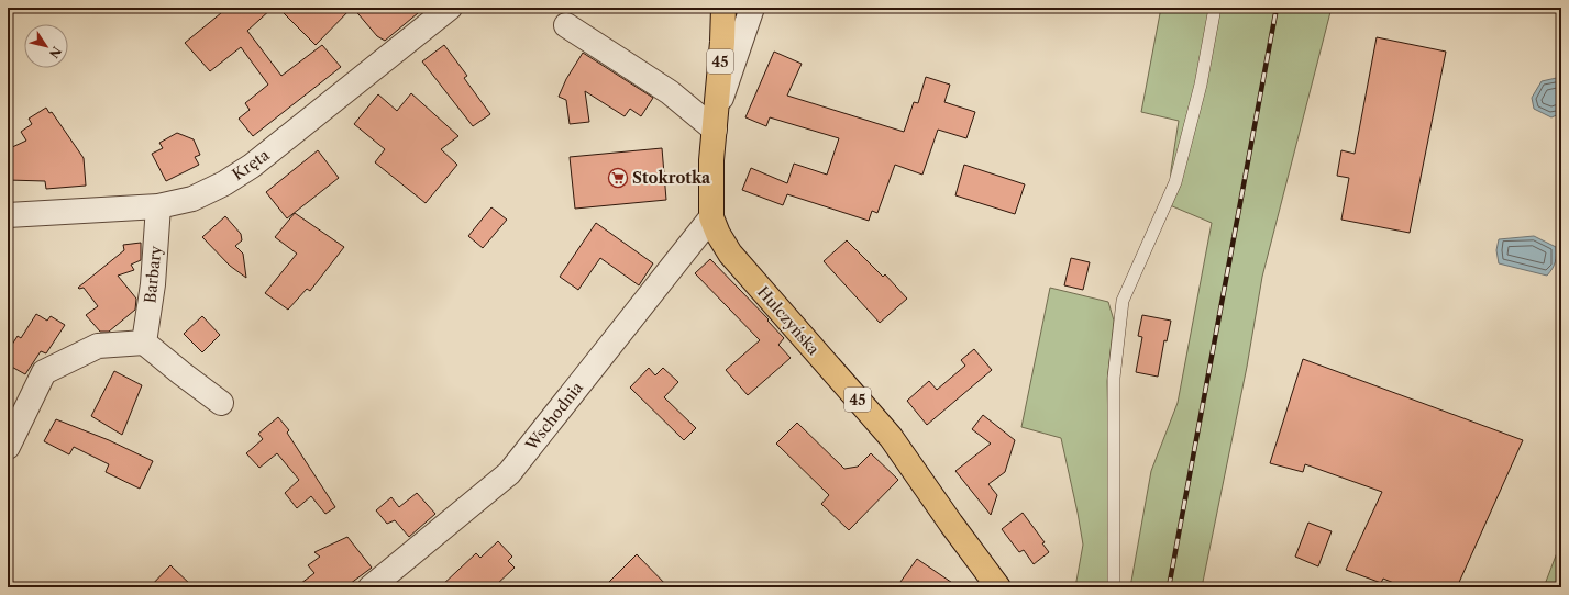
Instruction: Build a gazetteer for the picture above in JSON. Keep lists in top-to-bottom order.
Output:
{
  "streets": {
    "main road": ["45", "Hulczyńska"],
    "street": ["Kręta", "Barbary", "Wschodnia"]
  },
  "crossings": [
    ["Kręta", "Barbary"],
    ["Hulczyńska", "Wschodnia"]
  ],
  "places": {
    "supermarket": ["Stokrotka"]
  },
  "north": "bottom right"
}
